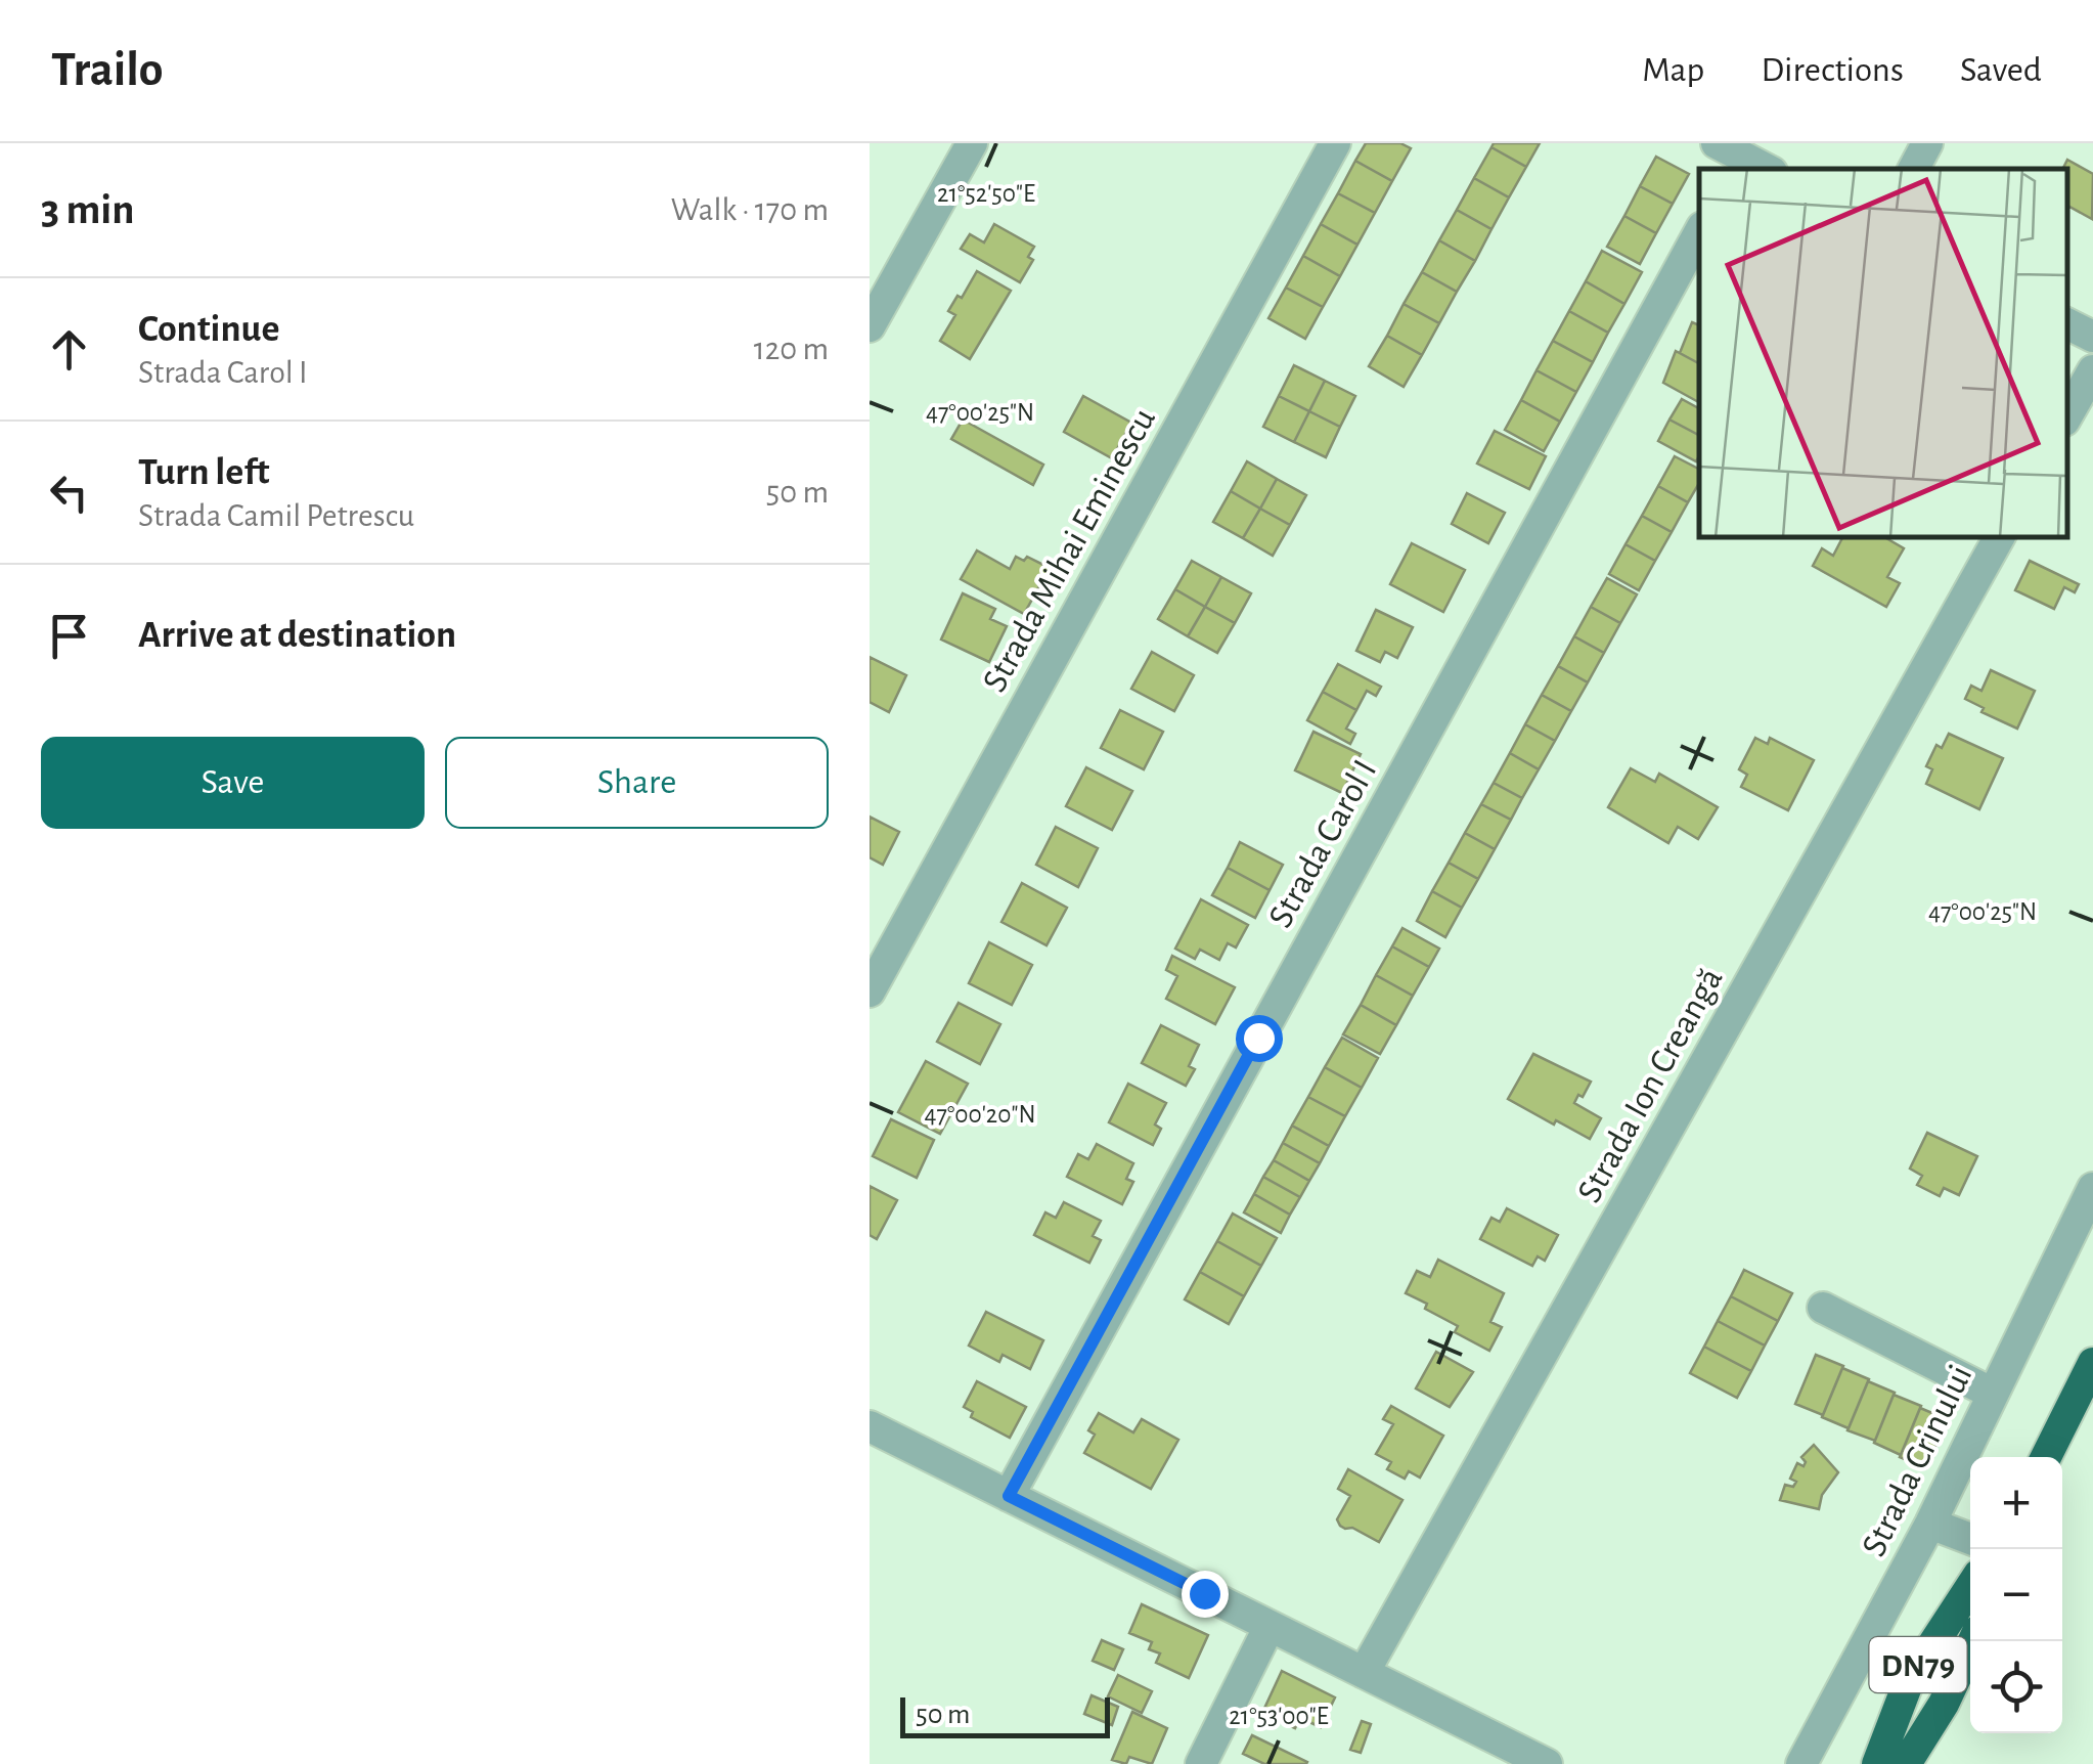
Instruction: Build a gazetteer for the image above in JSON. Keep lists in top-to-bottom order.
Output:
{
  "streets": {
    "highway": ["DN79"],
    "street": [
      "Strada Mihai Eminescu",
      "Strada Carol I",
      "Strada Ion Creangă",
      "Strada Crinului"
    ]
  },
  "scale_bar": "50 m",
  "page": {
    "header": "Trailo",
    "nav": ["Map", "Directions", "Saved"],
    "heading": ["3 min", "Walk · 170 m"],
    "list": [
      ["Continue", "Strada Carol I", "120 m"],
      ["Turn left", "Strada Camil Petrescu", "50 m"],
      "Arrive at destination"
    ],
    "buttons": ["Save", "Share"],
    "map_buttons": ["+", "−"],
    "scale": "50 m"
  },
  "coordinates": [
    "21°52'50\"E",
    "47°00'25\"N",
    "47°00'20\"N",
    "21°53'00\"E"
  ]
}
